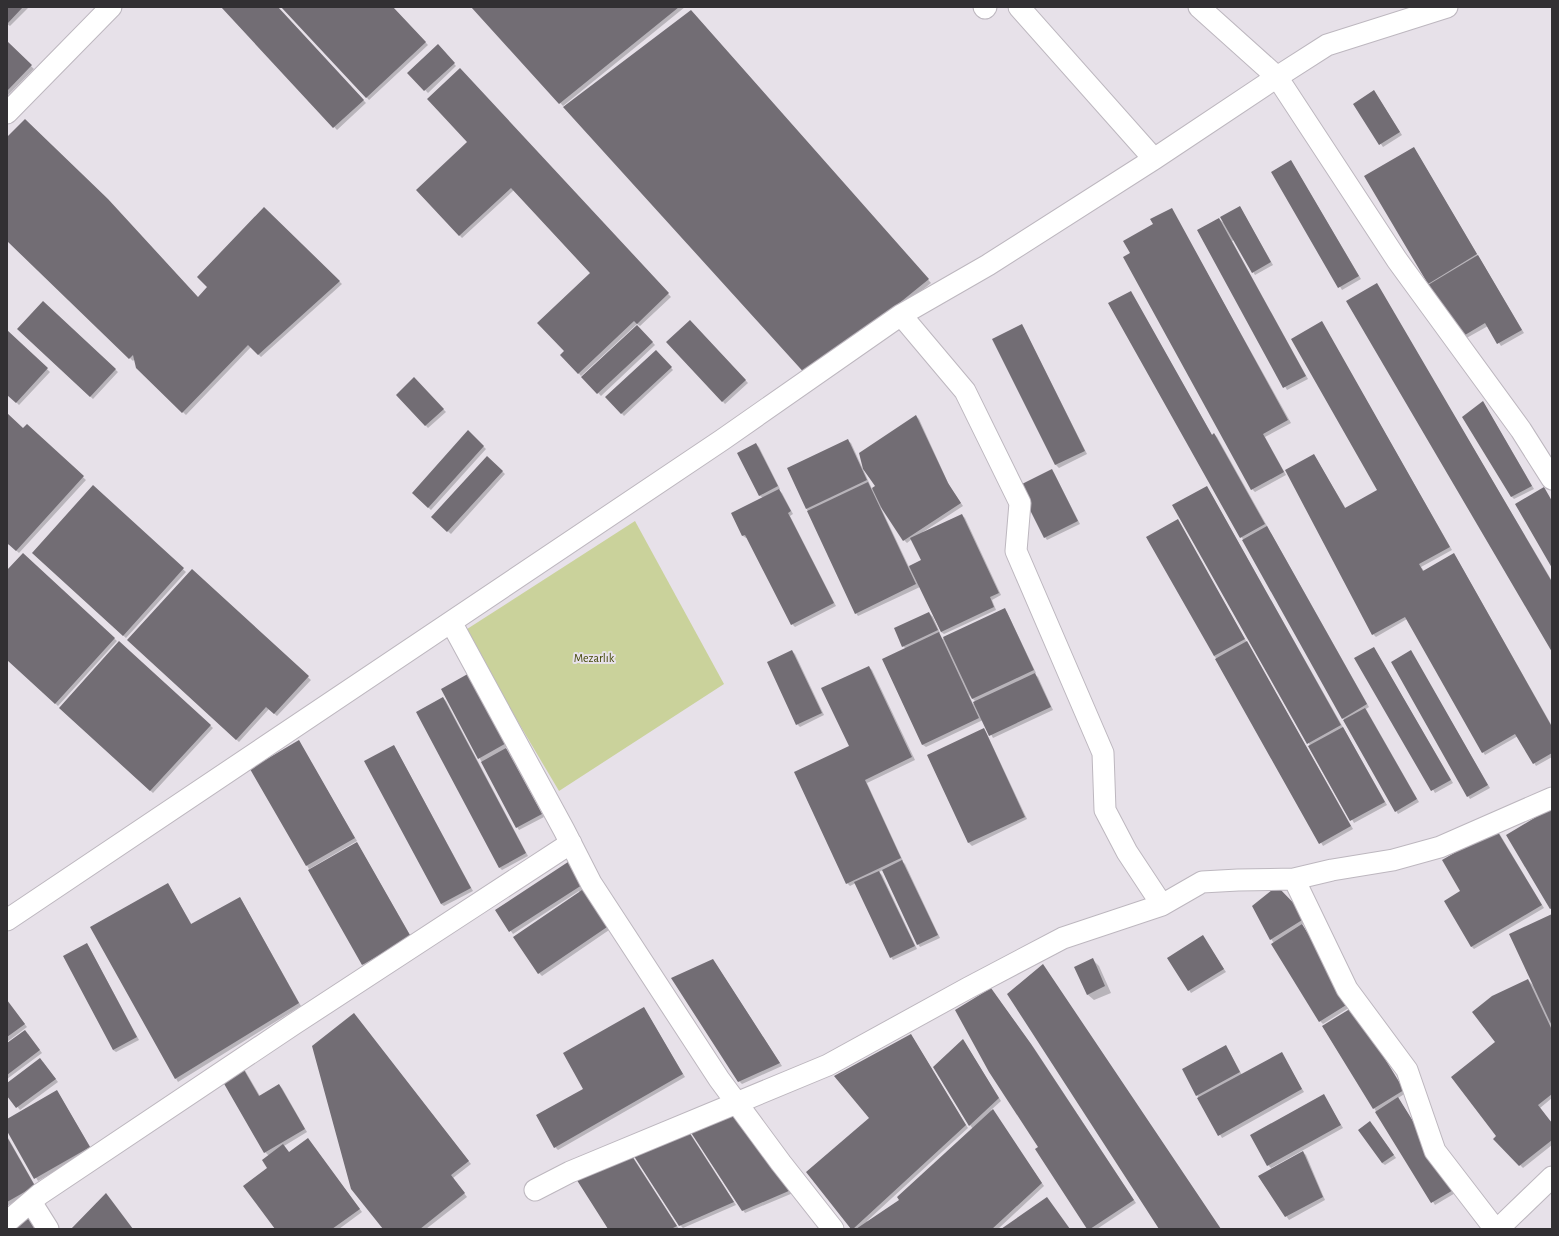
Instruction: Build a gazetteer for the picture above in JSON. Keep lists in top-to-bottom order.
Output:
{
  "parks": ["Mezarlık"]
}
